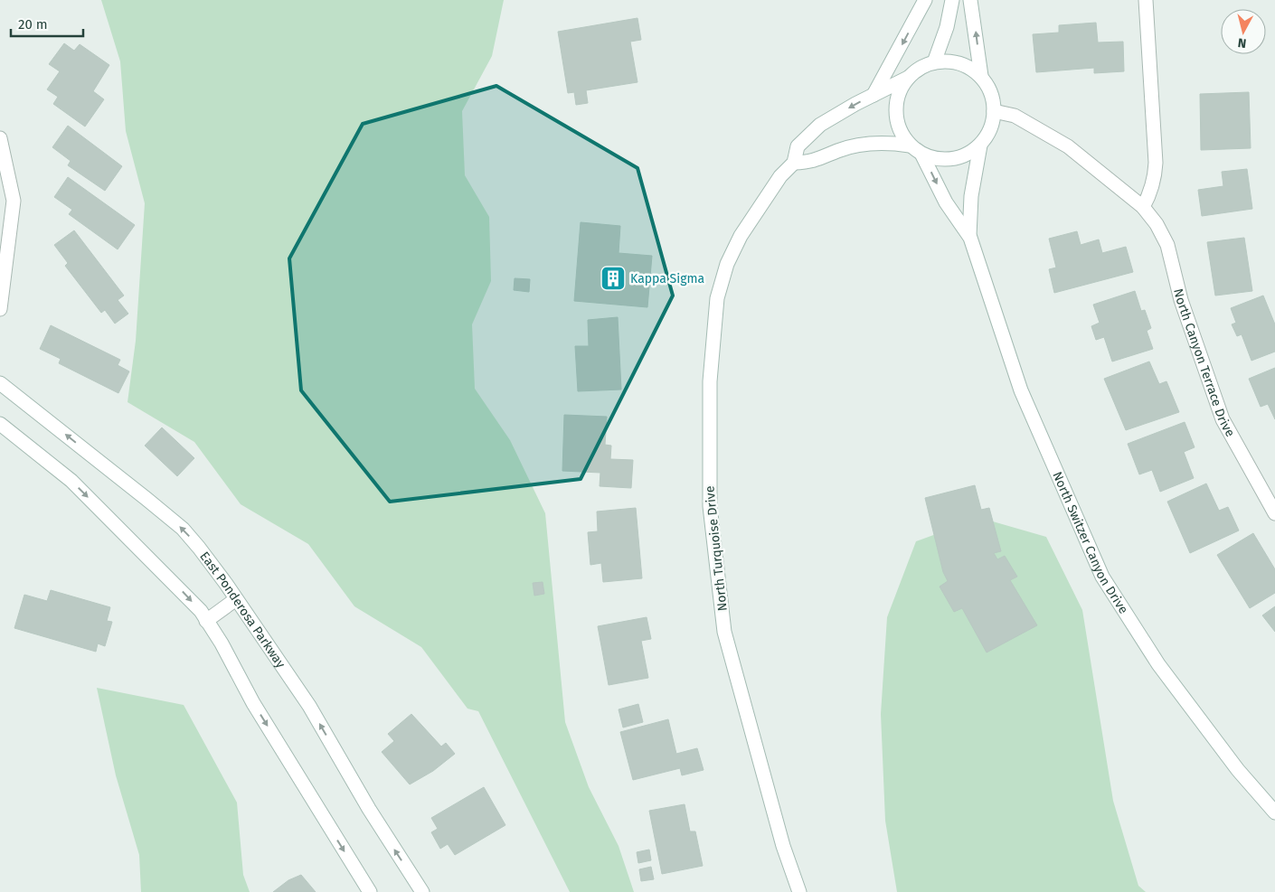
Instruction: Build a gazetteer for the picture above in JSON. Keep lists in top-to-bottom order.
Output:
{
  "streets": {
    "street": [
      "North Canyon Terrace Drive",
      "North Switzer Canyon Drive",
      "North Turquoise Drive",
      "East Ponderosa Parkway"
    ]
  },
  "crossings": [
    ["North Canyon Terrace Drive", "North Switzer Canyon Drive"],
    ["North Canyon Terrace Drive", "North Turquoise Drive"],
    ["North Switzer Canyon Drive", "North Turquoise Drive"]
  ],
  "places": {
    "building": ["Kappa Sigma"]
  },
  "scale_bar": "20 m",
  "north": "bottom"
}
